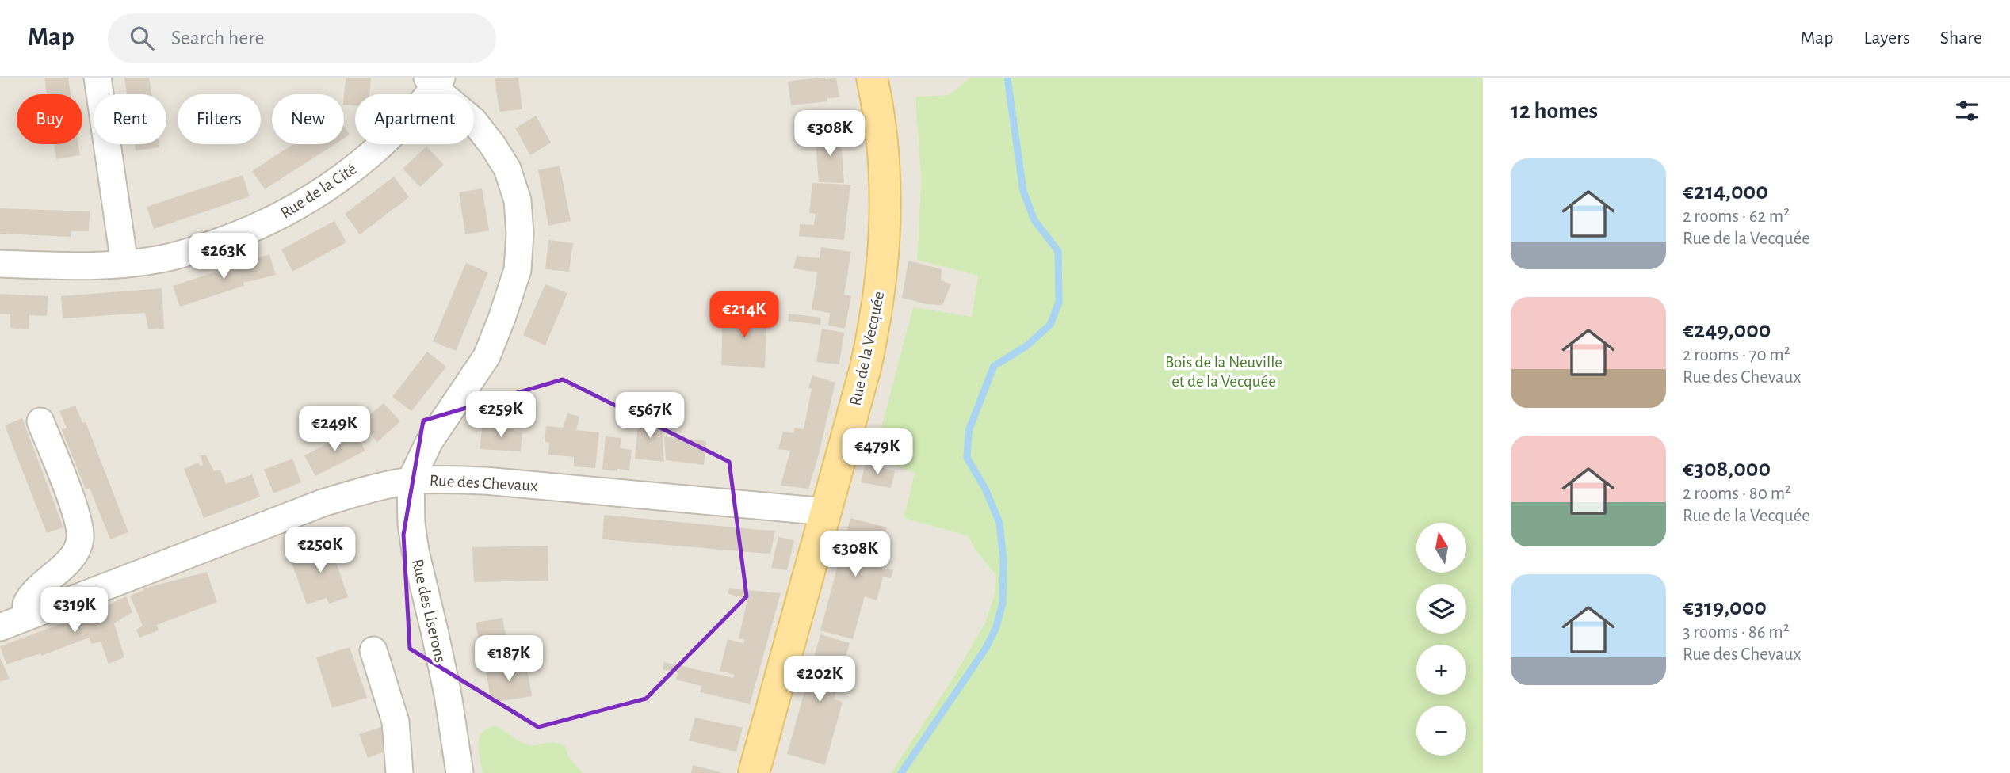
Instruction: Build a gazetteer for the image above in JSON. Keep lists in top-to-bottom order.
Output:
{
  "streets": {
    "main road": ["Rue de la Vecquée"],
    "street": ["Rue de la Cité", "Rue des Chevaux", "Rue des Liserons"]
  },
  "crossings": [
    ["Rue de la Vecquée", "Rue des Chevaux"],
    ["Rue des Chevaux", "Rue des Liserons"]
  ],
  "parks": ["Bois de la Neuville et de la Vecquée"],
  "north": "top",
  "page": {
    "header": "Map",
    "search": "Search here",
    "nav": ["Map", "Layers", "Share"],
    "heading": "12 homes",
    "chip": [
      "Buy",
      "Rent",
      "Filters",
      "New",
      "Apartment"
    ],
    "price": [
      "€308K",
      "€263K",
      "€214K",
      "€259K",
      "€567K",
      "€249K",
      "€479K",
      "€250K",
      "€308K",
      "€319K",
      "€187K",
      "€202K"
    ],
    "list": [
      {
        "name": "€214,000",
        "note": "2 rooms · 62 m² · Rue de la Vecquée"
      },
      {
        "name": "€249,000",
        "note": "2 rooms · 70 m² · Rue des Chevaux"
      },
      {
        "name": "€308,000",
        "note": "2 rooms · 80 m² · Rue de la Vecquée"
      },
      {
        "name": "€319,000",
        "note": "3 rooms · 86 m² · Rue des Chevaux"
      }
    ],
    "map_buttons": ["+", "−"]
  }
}
